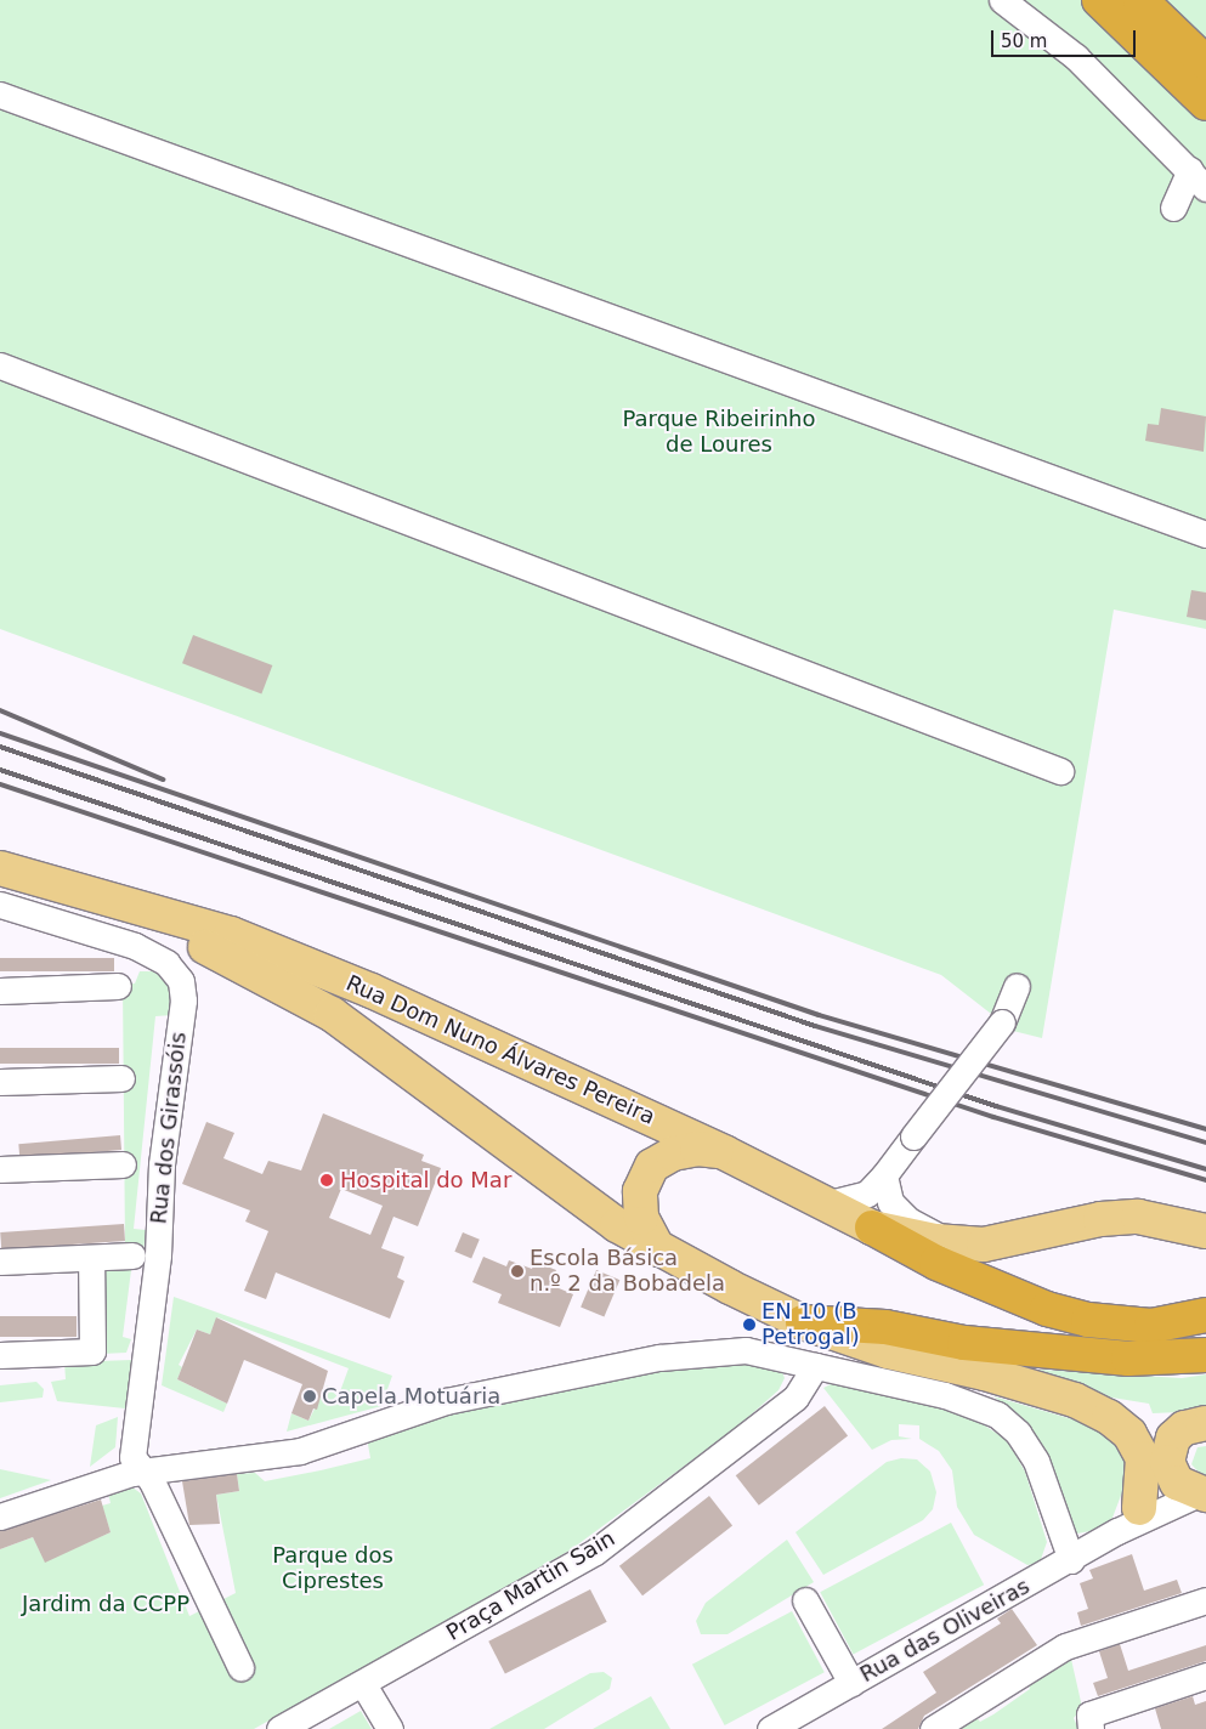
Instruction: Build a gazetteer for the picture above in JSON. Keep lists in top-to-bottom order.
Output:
{
  "streets": {
    "main road": ["Rua Dom Nuno Álvares Pereira"],
    "street": ["Rua dos Girassóis", "Praça Martin Sain", "Rua das Oliveiras"]
  },
  "parks": ["Parque Ribeirinho de Loures", "Parque dos Ciprestes", "Jardim da CCPP"],
  "places": [
    "Hospital do Mar",
    "Escola Básica n.º 2 da Bobadela",
    "EN 10 (B Petrogal)",
    "Capela Motuária"
  ],
  "scale_bar": "50 m"
}
